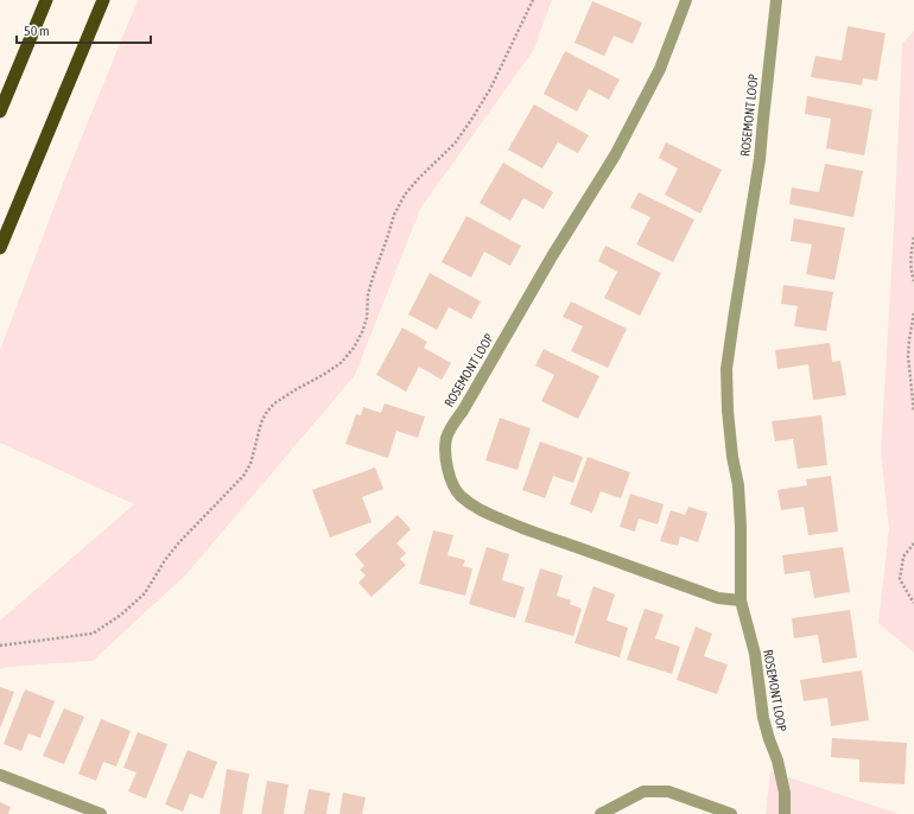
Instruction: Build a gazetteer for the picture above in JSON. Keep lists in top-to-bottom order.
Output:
{
  "streets": {
    "street": ["ROSEMONT LOOP"]
  },
  "scale_bar": "50 m"
}
